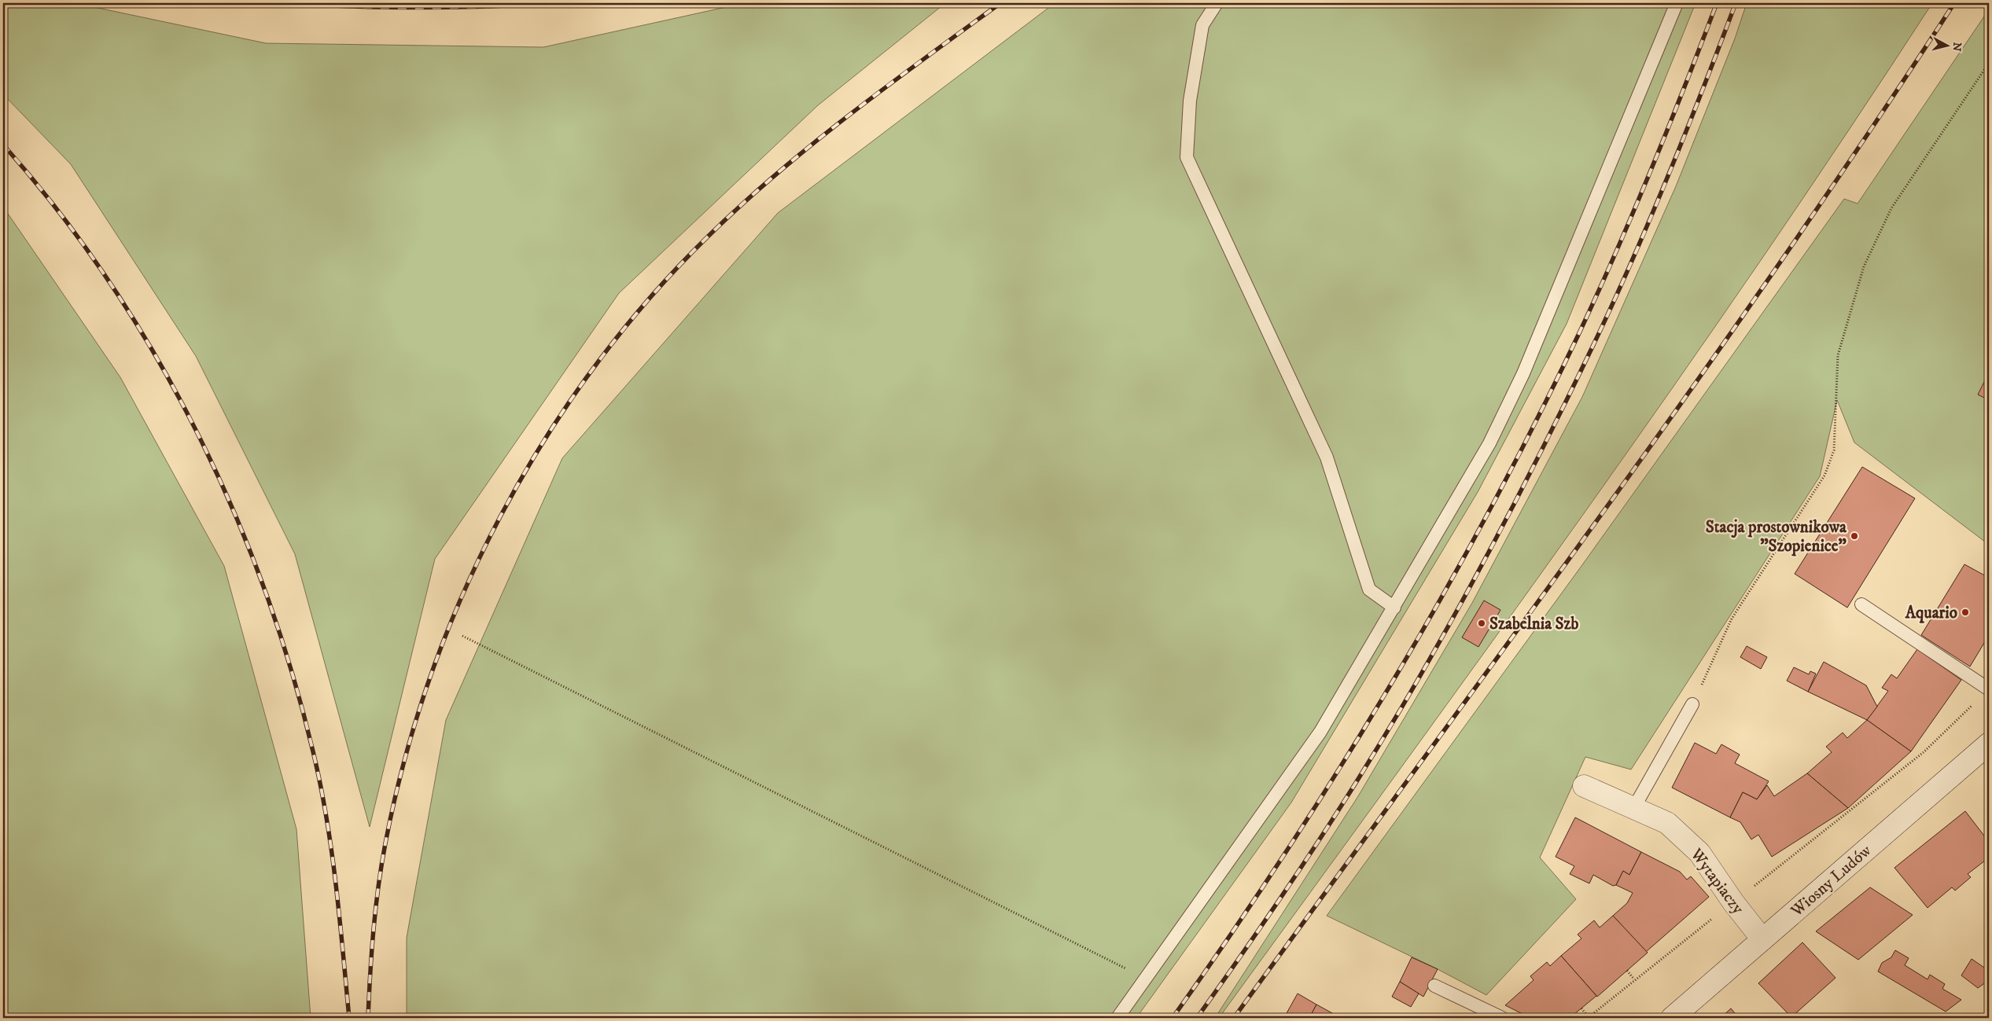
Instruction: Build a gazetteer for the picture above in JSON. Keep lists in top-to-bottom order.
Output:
{
  "streets": {
    "street": ["Wiosny Ludów", "Wytapiaczy"]
  },
  "crossings": [
    ["Wiosny Ludów", "Wytapiaczy"]
  ],
  "places": ["Stacja prostownikowa \"Szopienice\"", "Aquario", "Szabelnia Szb"],
  "north": "right"
}
